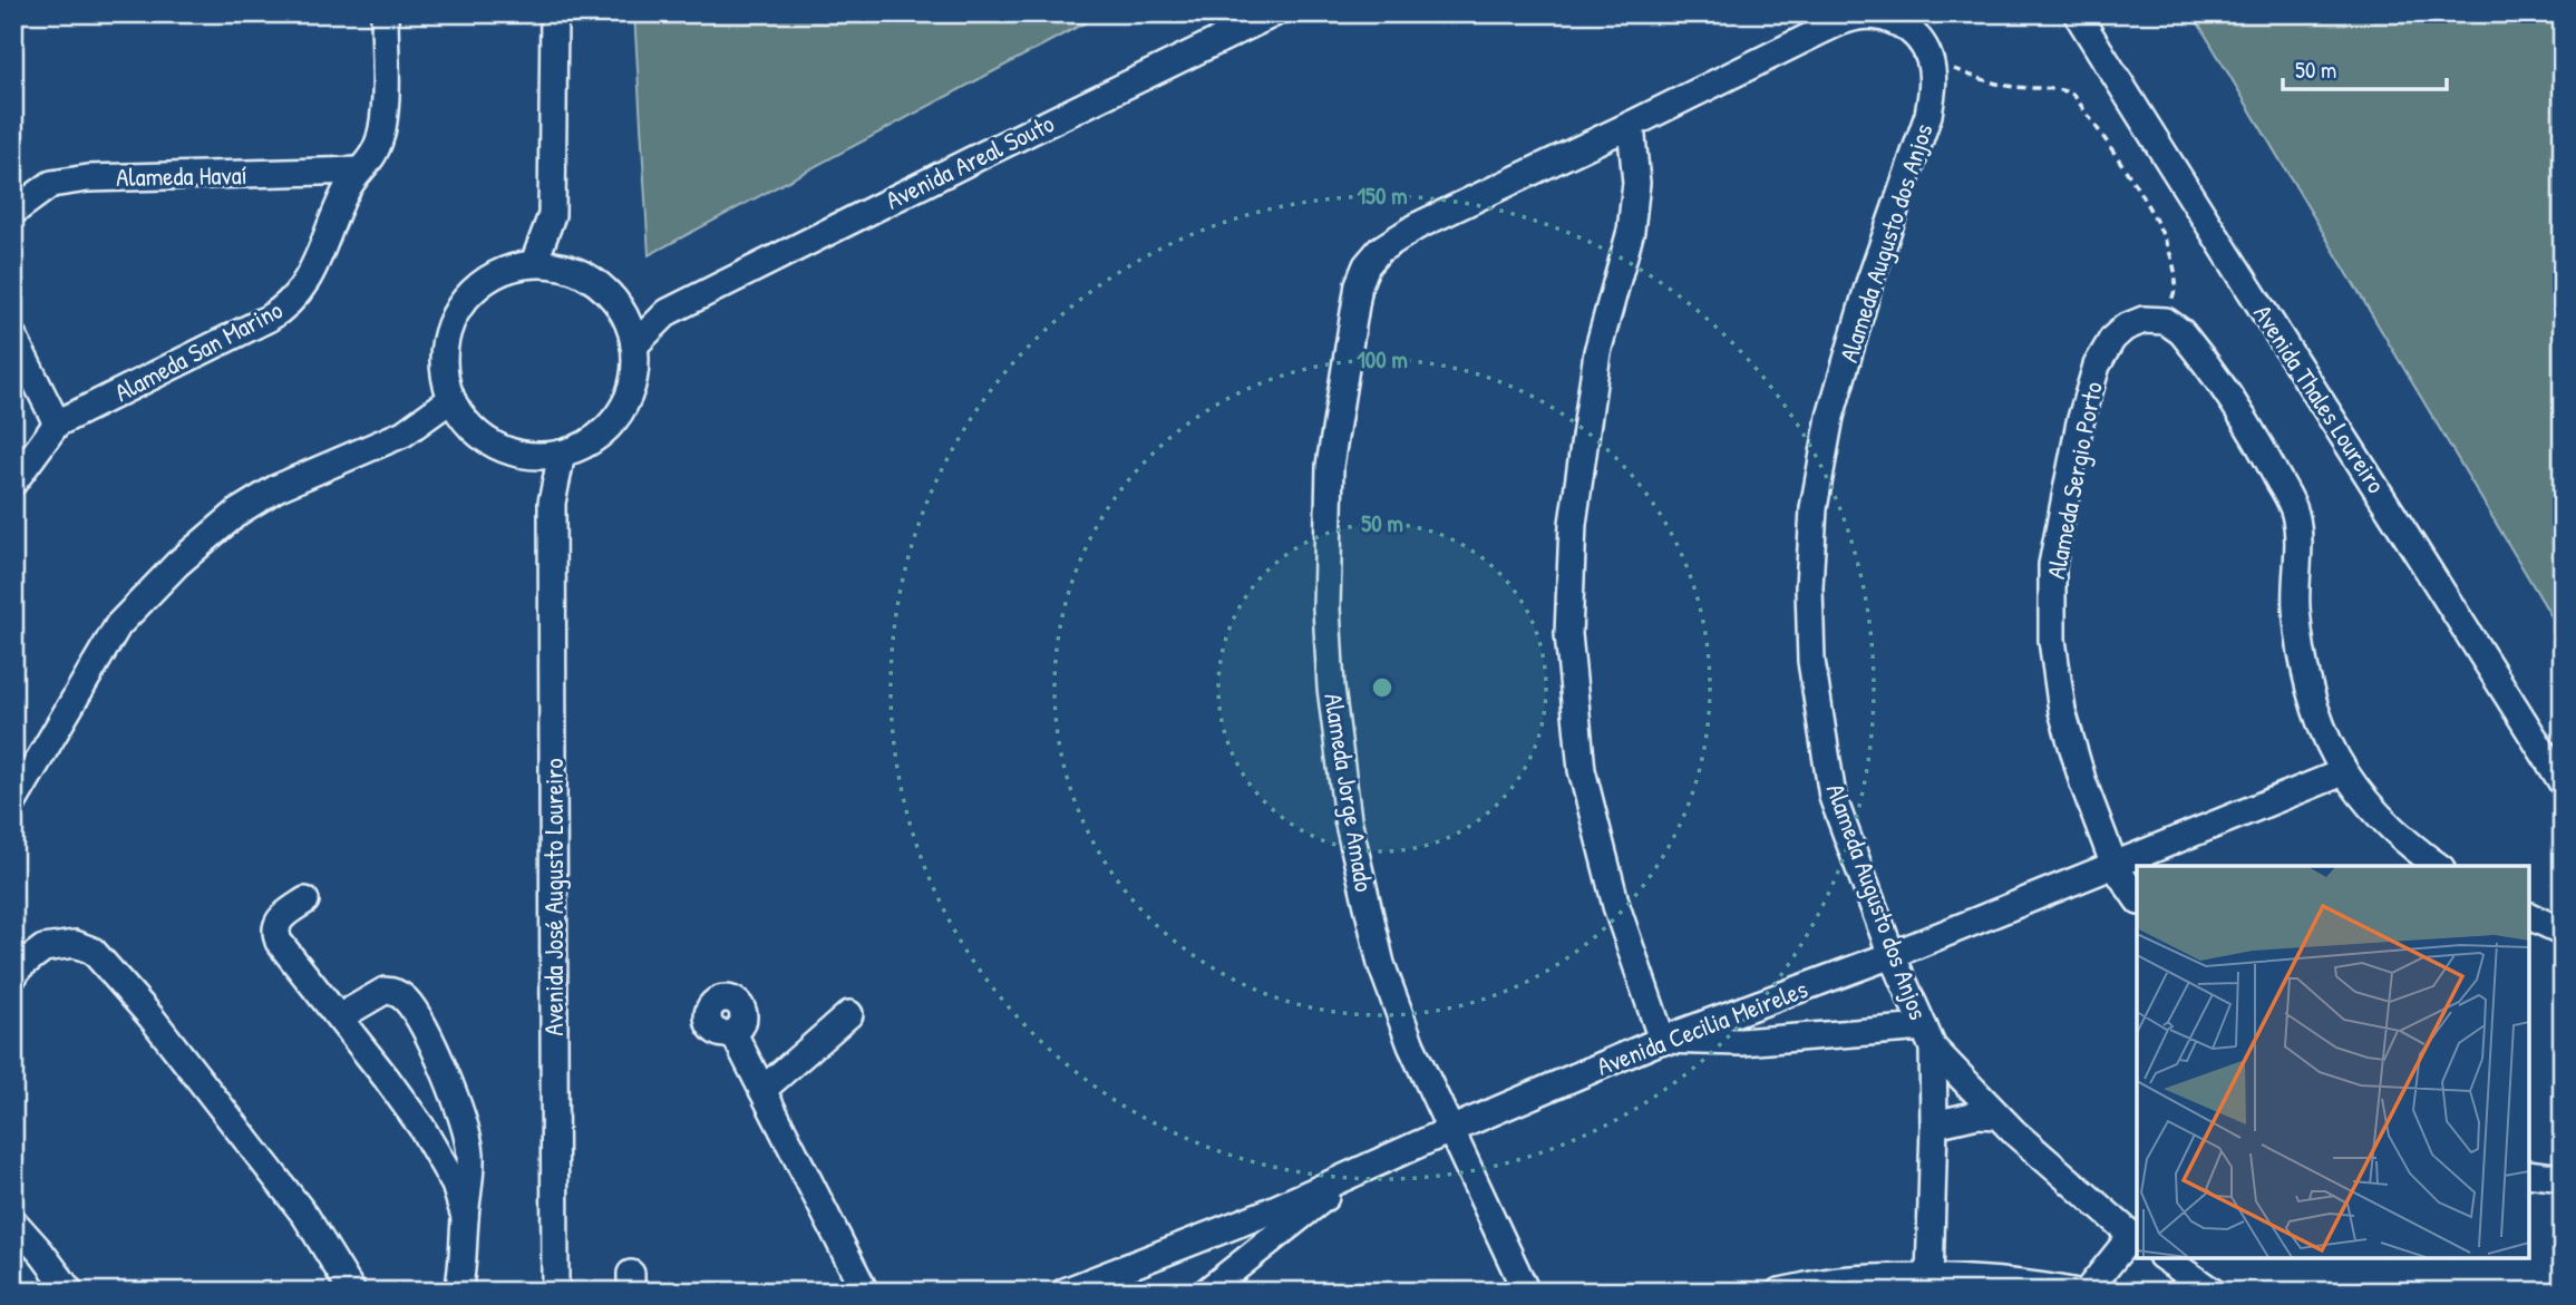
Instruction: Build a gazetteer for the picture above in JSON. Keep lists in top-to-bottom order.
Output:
{
  "streets": {
    "street": [
      "Avenida Areal Souto",
      "Alameda Havaí",
      "Alameda Augusto dos Anjos",
      "Alameda San Marino",
      "Avenida Thales Loureiro",
      "Alameda Sergio Porto",
      "Alameda Jorge Amado",
      "Avenida José Augusto Loureiro",
      "Avenida Cecilia Meireles"
    ]
  },
  "crossings": [
    ["Avenida Areal Souto", "Avenida José Augusto Loureiro"],
    ["Alameda Havaí", "Alameda San Marino"],
    ["Alameda Augusto dos Anjos", "Avenida Cecilia Meireles"],
    ["Alameda Sergio Porto", "Avenida Cecilia Meireles"],
    ["Alameda Jorge Amado", "Avenida Cecilia Meireles"]
  ],
  "scale_bar": "50 m",
  "rings": ["150 m", "100 m", "50 m"]
}
